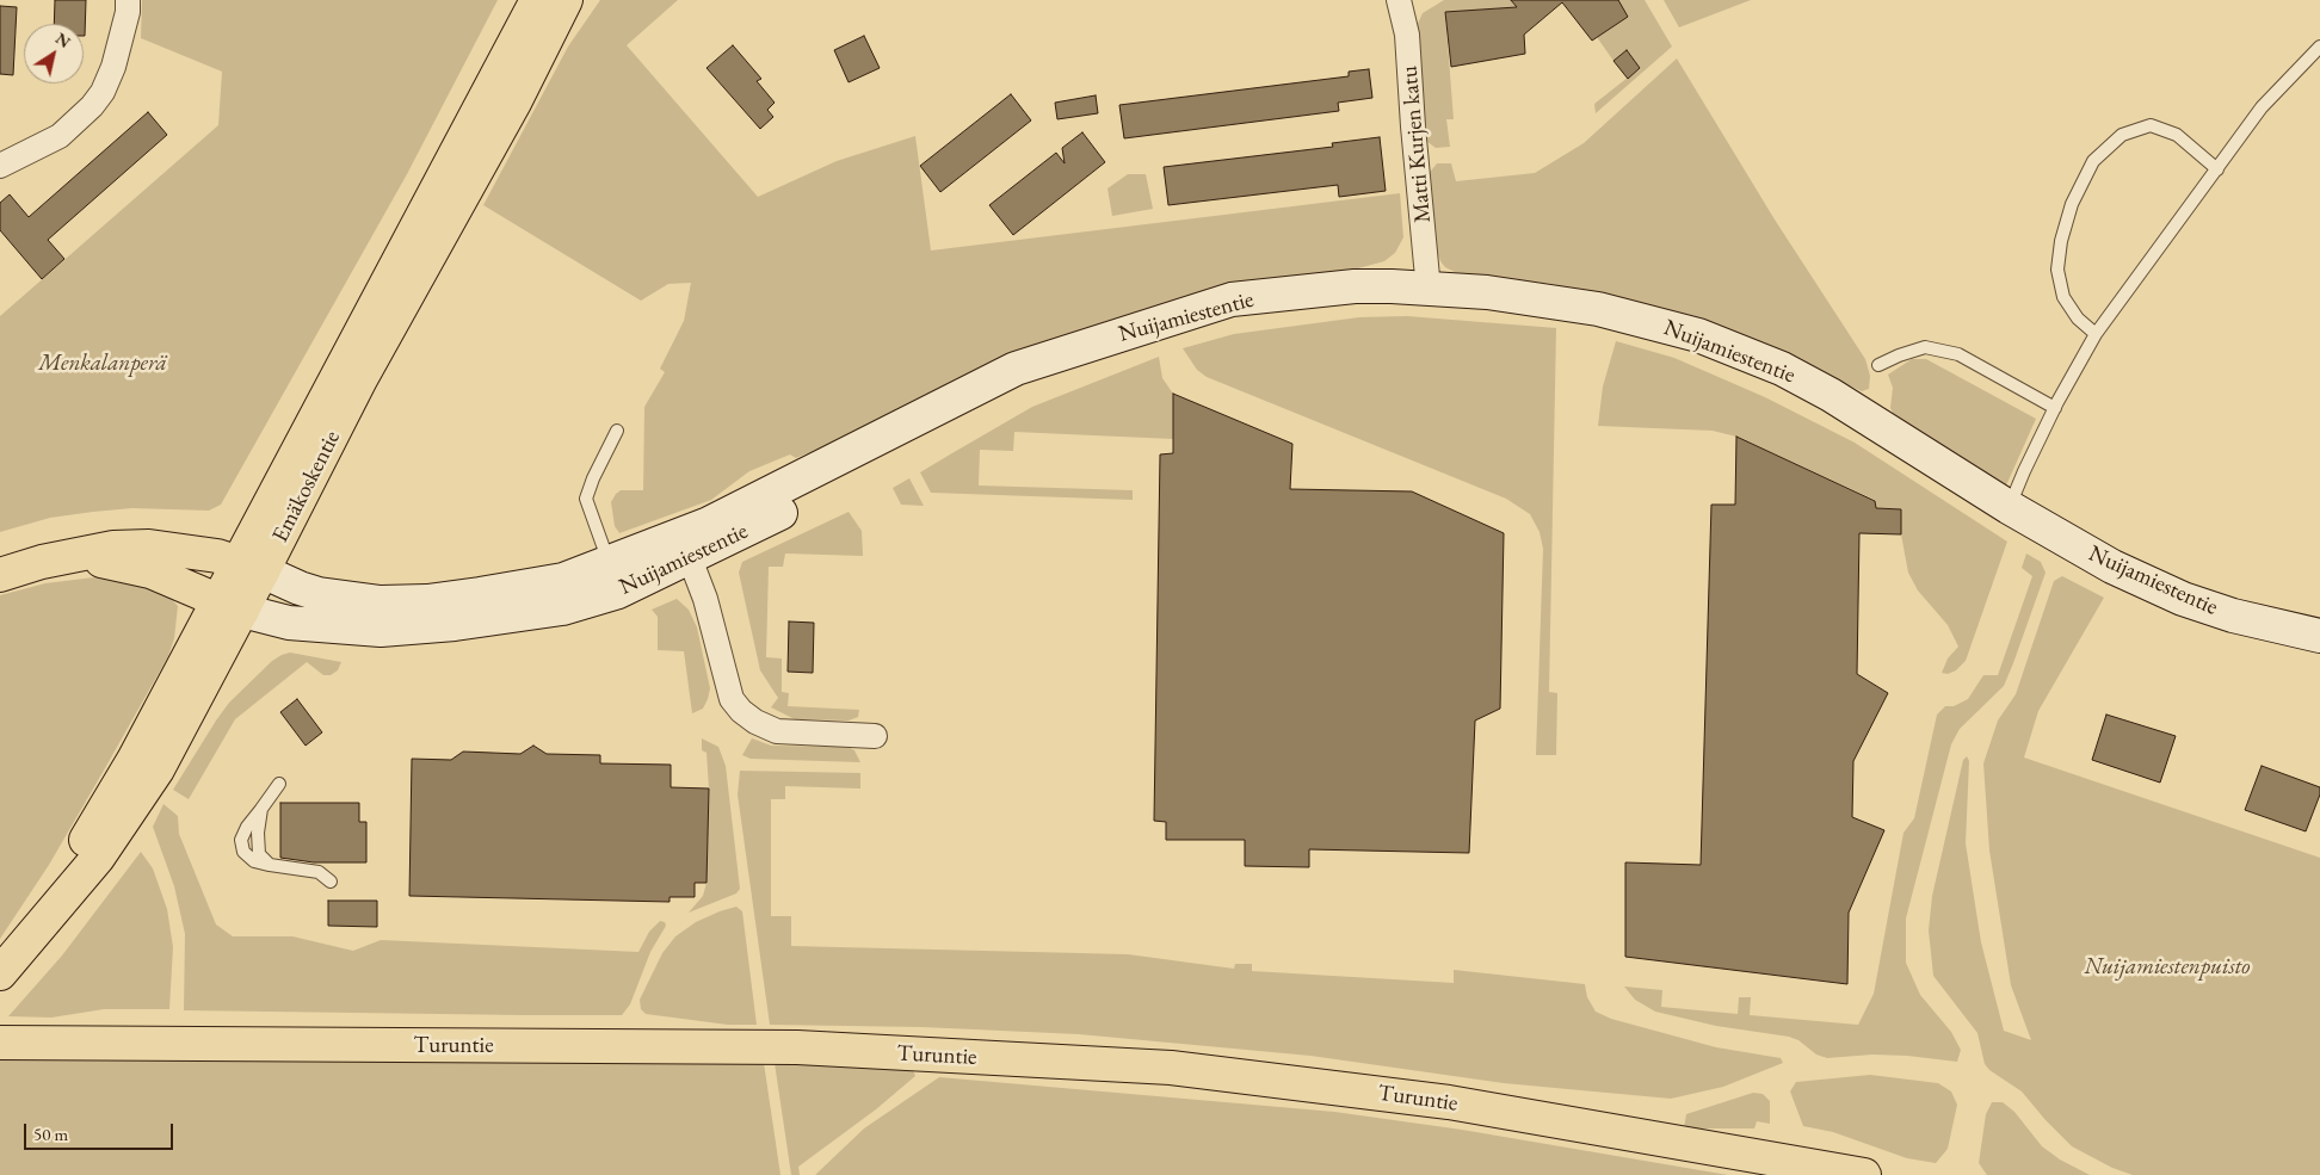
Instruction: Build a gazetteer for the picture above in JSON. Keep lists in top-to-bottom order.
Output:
{
  "streets": {
    "main road": ["Nuijamiestentie", "Emäkoskentie", "Turuntie"],
    "street": ["Matti Kurjen katu"]
  },
  "crossings": [
    ["Matti Kurjen katu", "Nuijamiestentie"],
    ["Nuijamiestentie", "Emäkoskentie"]
  ],
  "parks": ["Menkalanperä", "Nuijamiestenpuisto"],
  "scale_bar": "50 m",
  "north": "top right"
}
